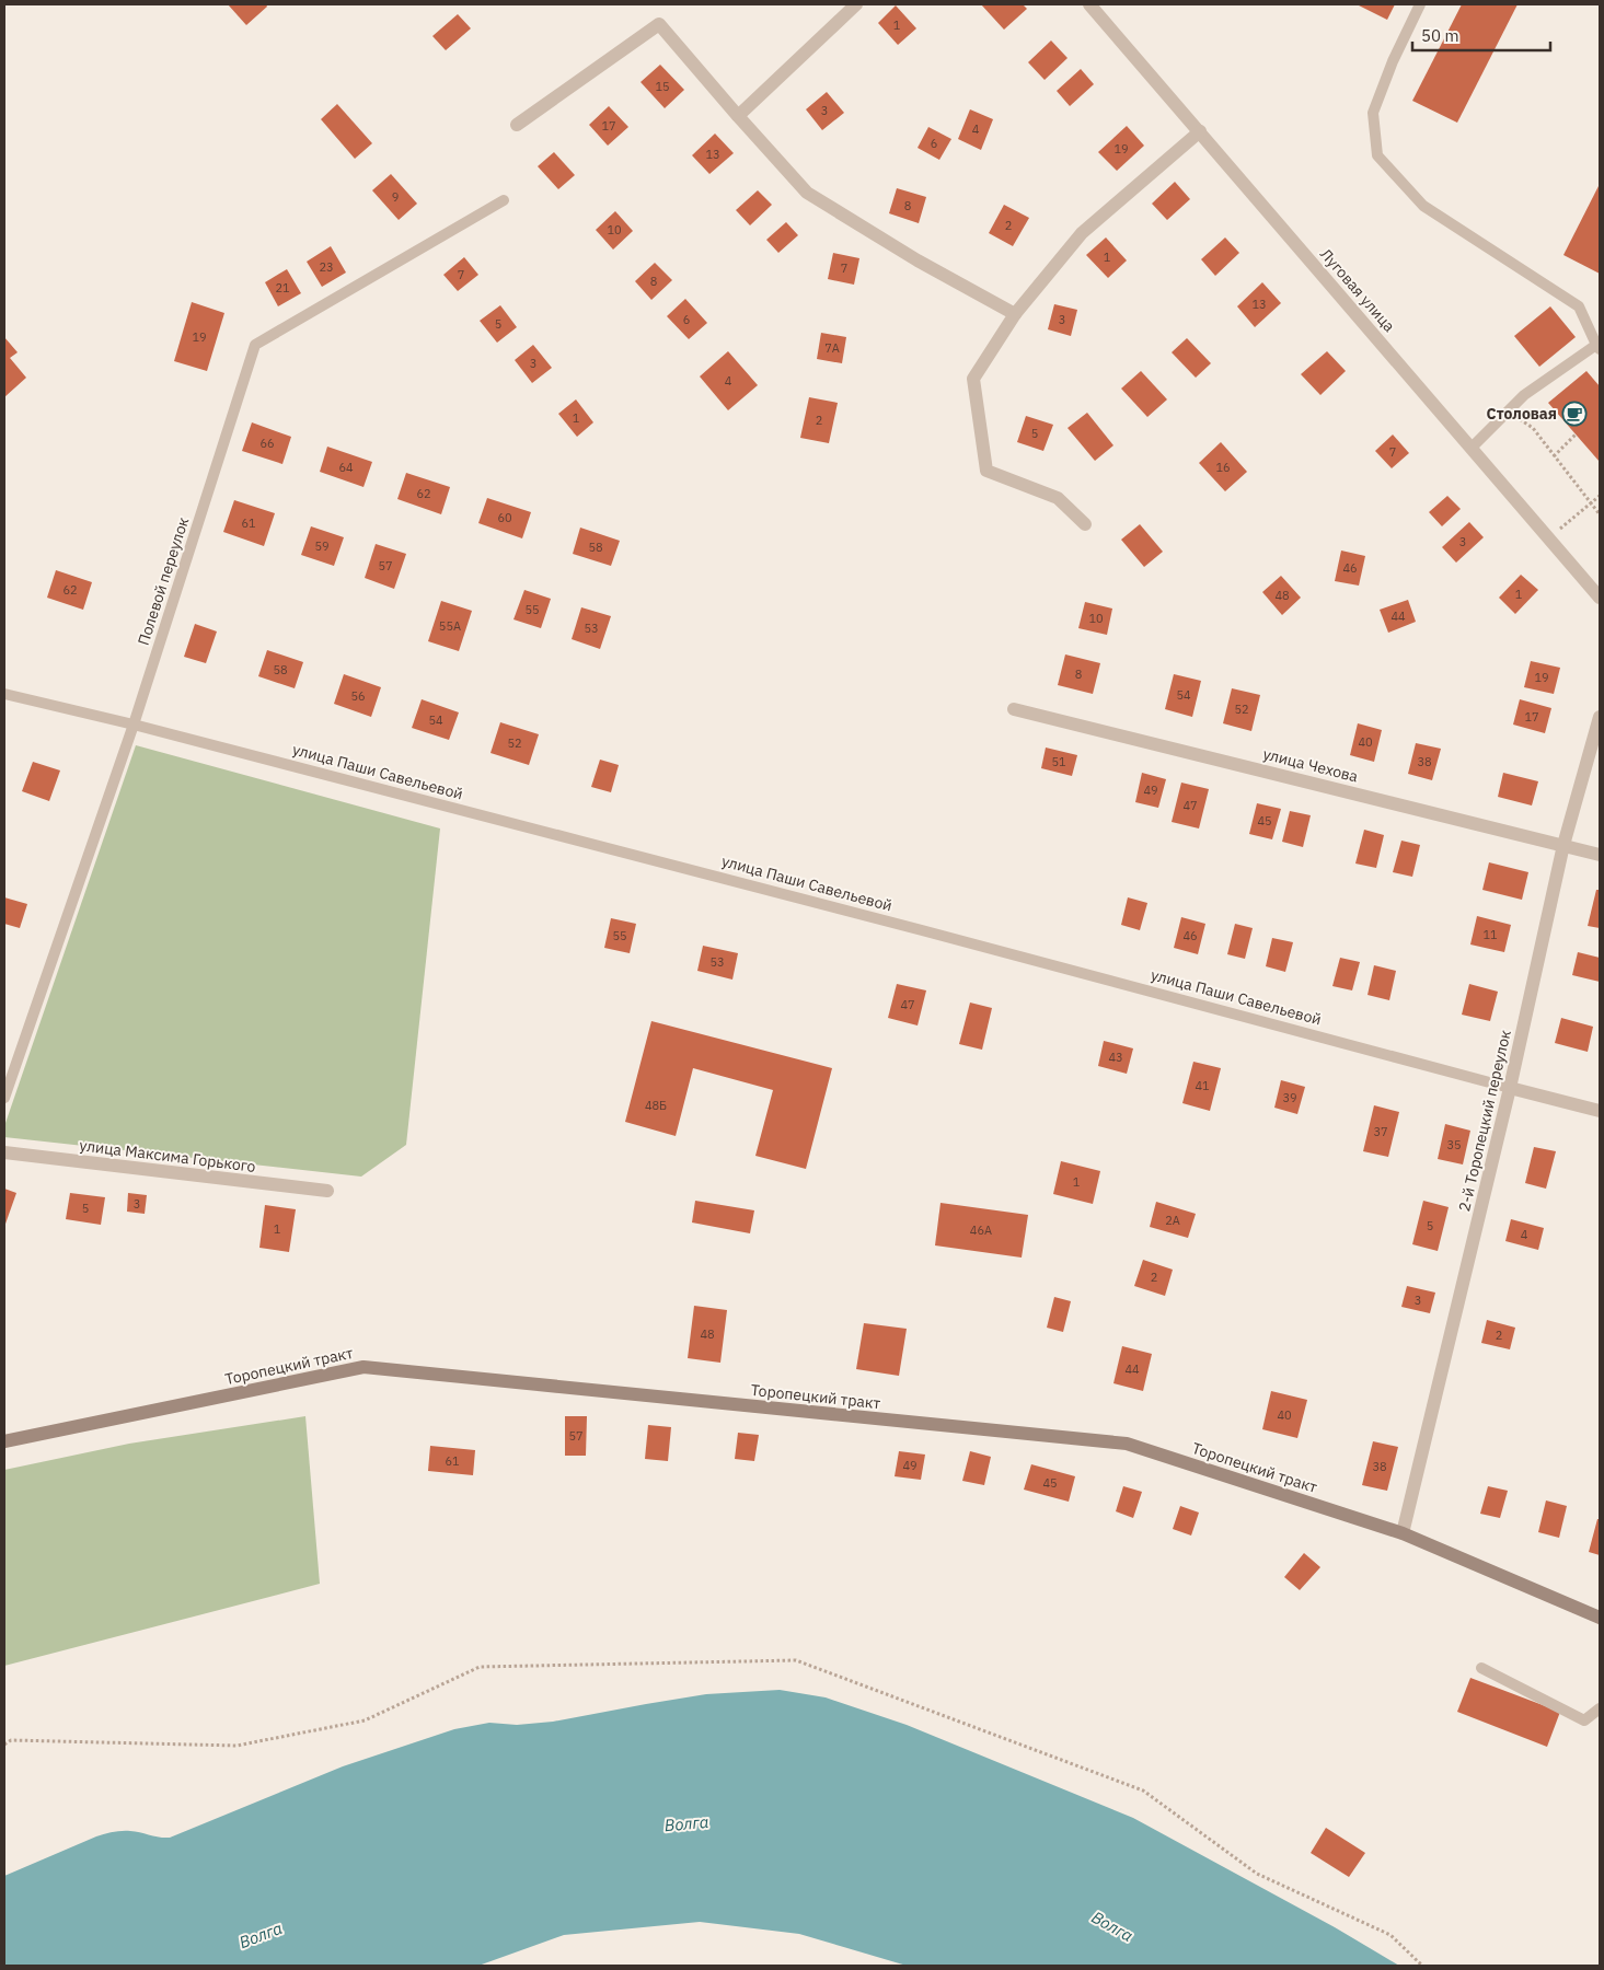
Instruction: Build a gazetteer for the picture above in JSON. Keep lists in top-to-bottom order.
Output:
{
  "streets": {
    "main road": ["Торопецкий тракт"],
    "street": [
      "Луговая улица",
      "улица Чехова",
      "улица Паши Савельевой",
      "2-й Торопецкий переулок",
      "улица Максима Горького"
    ],
    "lane": ["Полевой переулок"]
  },
  "crossings": [
    ["Полевой переулок", "улица Паши Савельевой"],
    ["улица Чехова", "2-й Торопецкий переулок"],
    ["улица Паши Савельевой", "2-й Торопецкий переулок"],
    ["2-й Торопецкий переулок", "Торопецкий тракт"]
  ],
  "water": ["Волга"],
  "places": {
    "cafe": ["Столовая"]
  },
  "house_numbers": [
    "1",
    "15",
    "3",
    "17",
    "4",
    "6",
    "19",
    "13",
    "9",
    "8",
    "2",
    "10",
    "1",
    "23",
    "7",
    "7",
    "8",
    "21",
    "13",
    "6",
    "3",
    "5",
    "19",
    "7А",
    "3",
    "4",
    "1",
    "2",
    "5",
    "66",
    "7",
    "64",
    "16",
    "62",
    "60",
    "61",
    "3",
    "59",
    "58",
    "57",
    "46",
    "62",
    "1",
    "48",
    "55",
    "44",
    "10",
    "55А",
    "53",
    "58",
    "8",
    "19",
    "54",
    "56",
    "52",
    "17",
    "54",
    "40",
    "52",
    "51",
    "38",
    "49",
    "47",
    "45",
    "11",
    "55",
    "46",
    "53",
    "47",
    "43",
    "41",
    "39",
    "48Б",
    "37",
    "35",
    "1",
    "3",
    "5",
    "2А",
    "5",
    "1",
    "46А",
    "4",
    "2",
    "3",
    "48",
    "2",
    "44",
    "40",
    "57",
    "61",
    "49",
    "38",
    "45"
  ],
  "scale_bar": "50 m"
}
